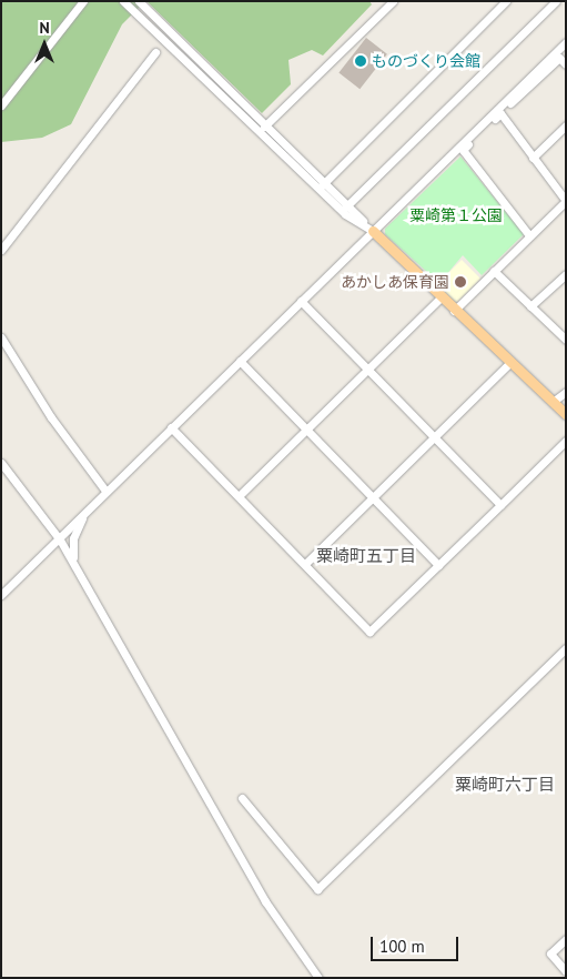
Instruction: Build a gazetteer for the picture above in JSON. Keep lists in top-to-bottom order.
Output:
{
  "districts": ["粟崎町五丁目", "粟崎町六丁目"],
  "parks": ["粟崎第１公園"],
  "places": ["ものづくり会館", "あかしあ保育園"],
  "scale_bar": "100 m",
  "north": "top"
}
